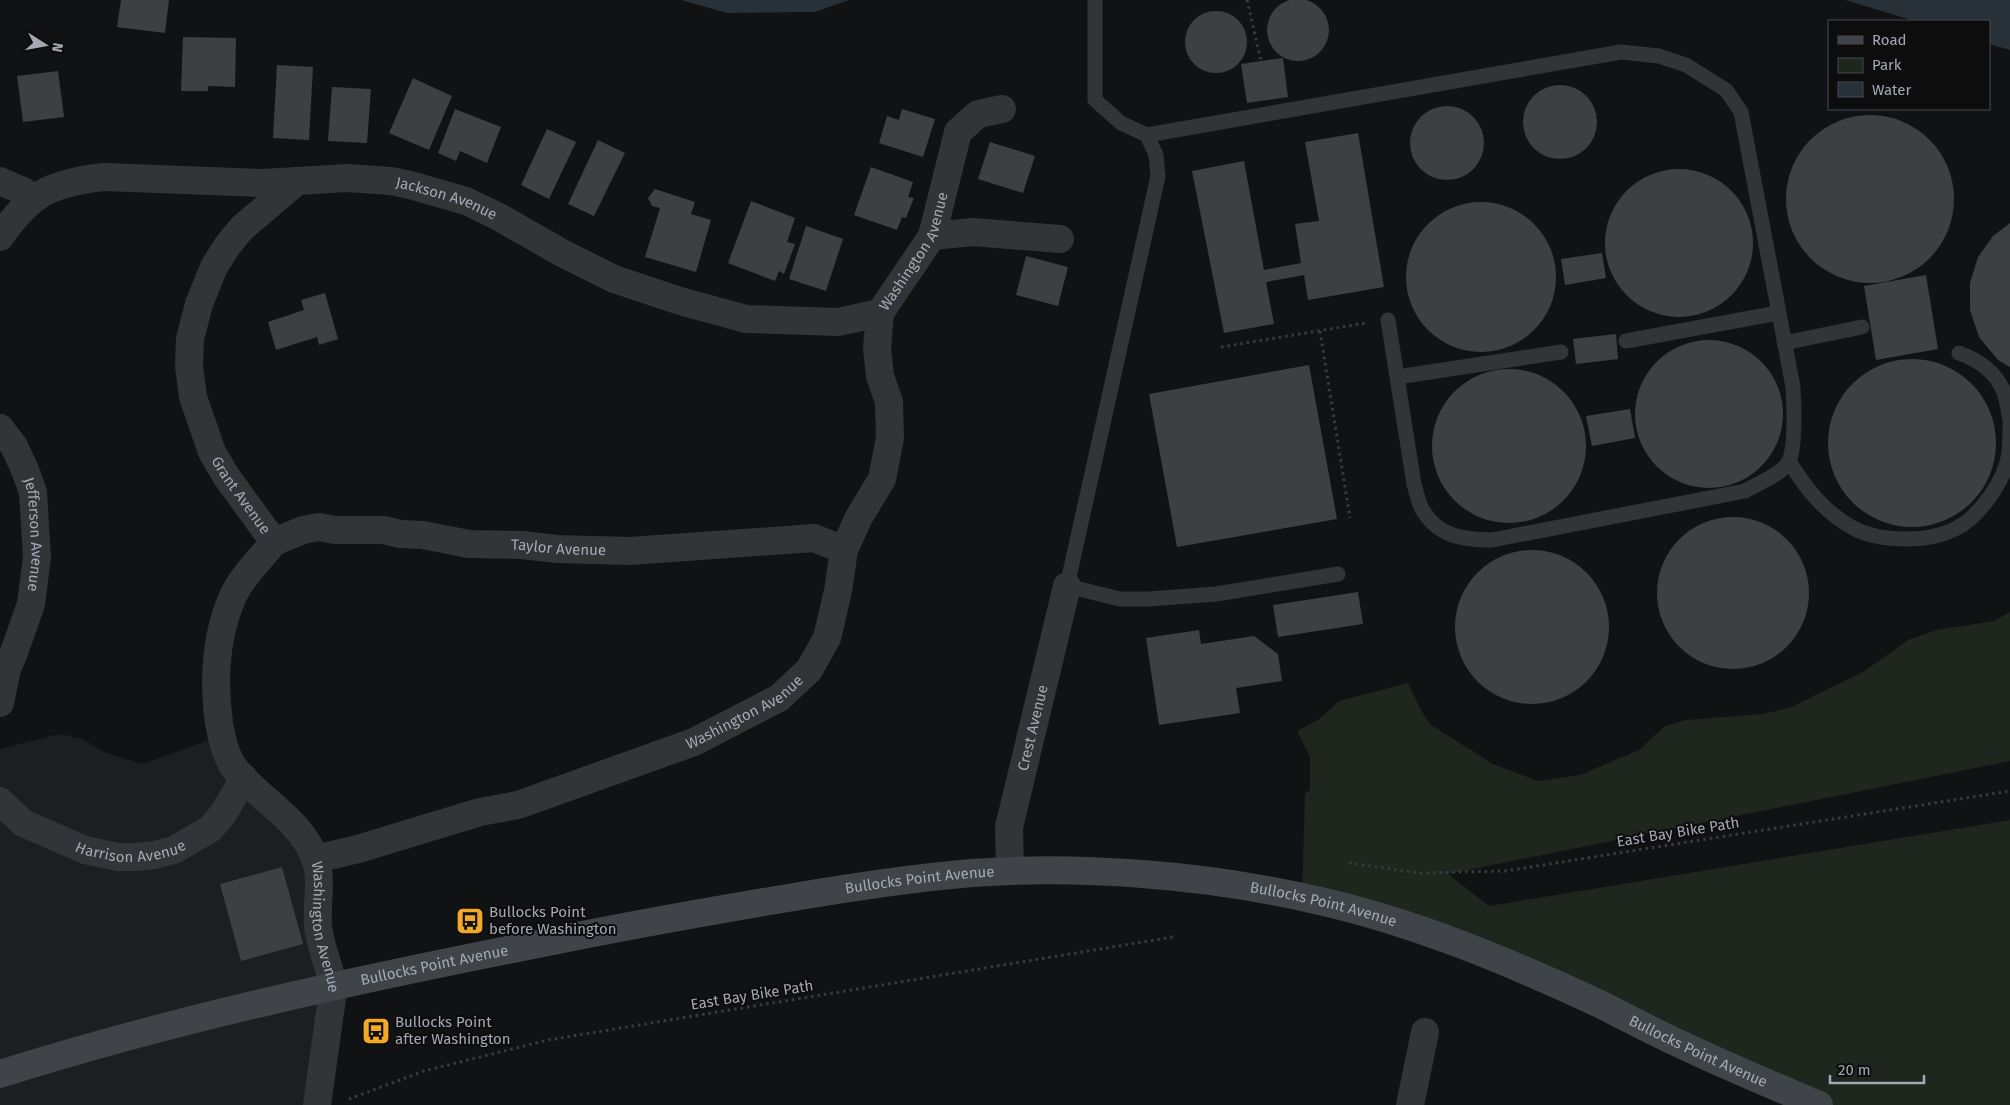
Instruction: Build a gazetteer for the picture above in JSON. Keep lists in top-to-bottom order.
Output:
{
  "streets": {
    "main road": ["Bullocks Point Avenue"],
    "street": [
      "Jackson Avenue",
      "Washington Avenue",
      "Grant Avenue",
      "Jefferson Avenue",
      "Taylor Avenue",
      "Crest Avenue",
      "Harrison Avenue"
    ],
    "path": ["East Bay Bike Path"]
  },
  "crossings": [
    ["Jackson Avenue", "Washington Avenue"],
    ["Jackson Avenue", "Grant Avenue"],
    ["Washington Avenue", "Grant Avenue"],
    ["Washington Avenue", "Taylor Avenue"],
    ["Washington Avenue", "East Bay Bike Path"],
    ["Washington Avenue", "Bullocks Point Avenue"],
    ["Grant Avenue", "Taylor Avenue"],
    ["Grant Avenue", "Harrison Avenue"],
    ["Crest Avenue", "Bullocks Point Avenue"]
  ],
  "places": {
    "bus stop": ["Bullocks Point before Washington", "Bullocks Point after Washington"]
  },
  "legend": ["Road", "Park", "Water"],
  "scale_bar": "20 m",
  "north": "right"
}
